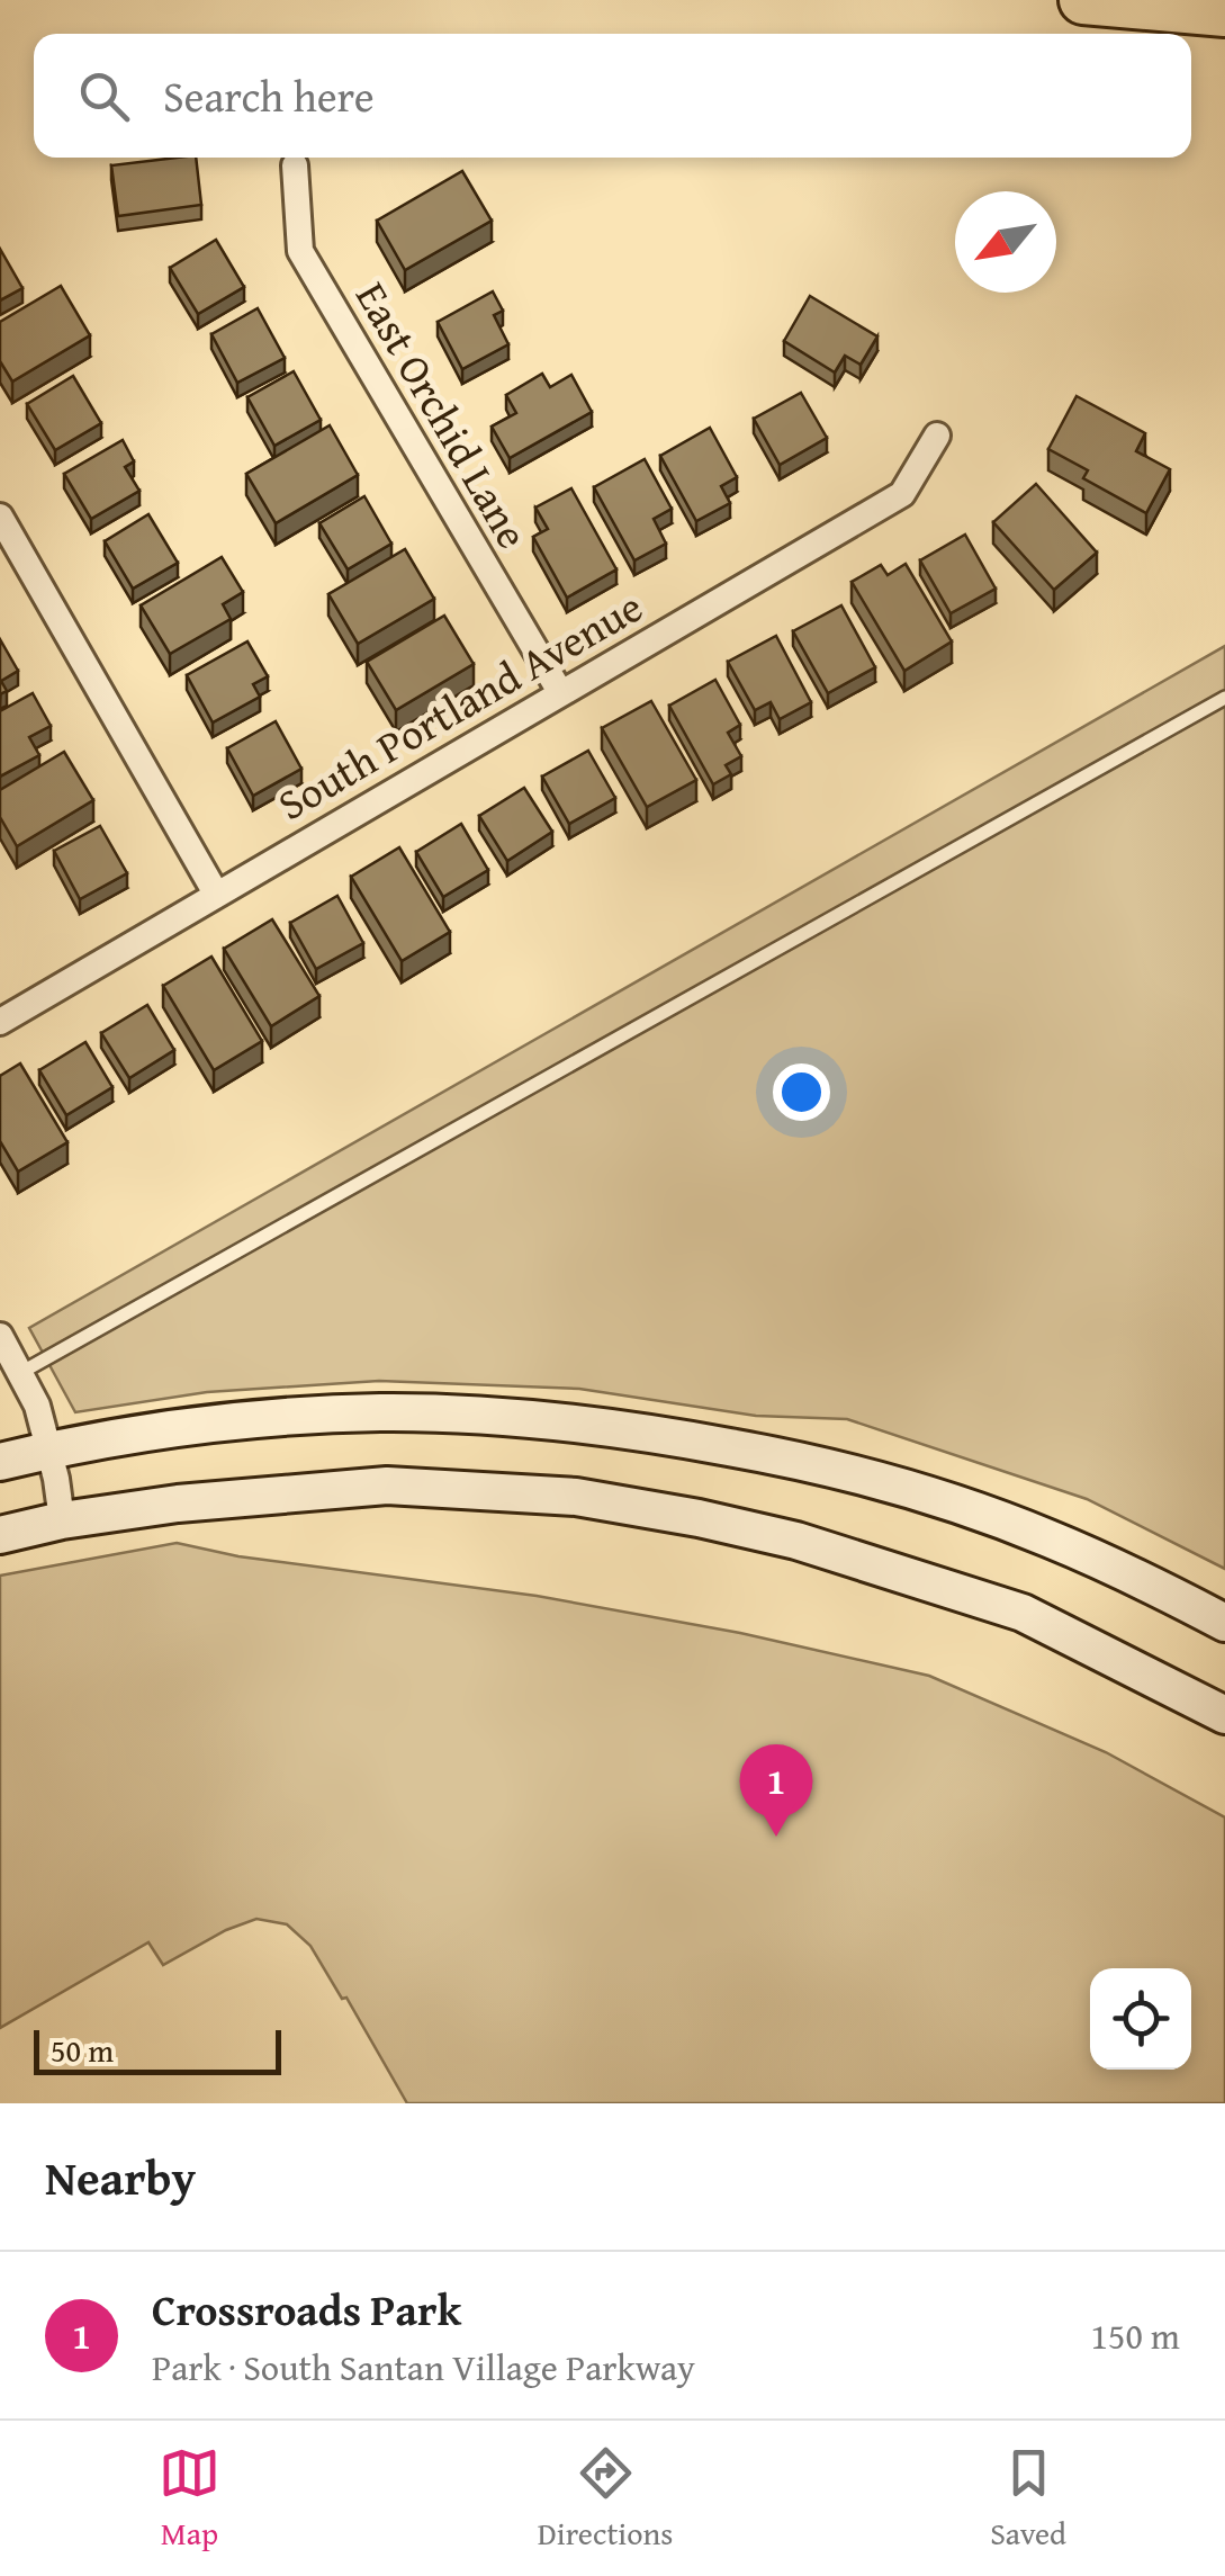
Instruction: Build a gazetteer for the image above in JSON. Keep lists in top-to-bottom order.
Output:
{
  "streets": {
    "street": ["East Orchid Lane", "South Portland Avenue"]
  },
  "crossings": [
    ["East Orchid Lane", "South Portland Avenue"]
  ],
  "scale_bar": "50 m",
  "north": "bottom left",
  "page": {
    "search": "Search here",
    "pins": "1",
    "scale": "50 m",
    "heading": "Nearby",
    "list": [
      {
        "mark": "1",
        "name": "Crossroads Park",
        "note": "Park · South Santan Village Parkway",
        "value": "150 m"
      }
    ],
    "nav": ["Map", "Directions", "Saved"]
  }
}
